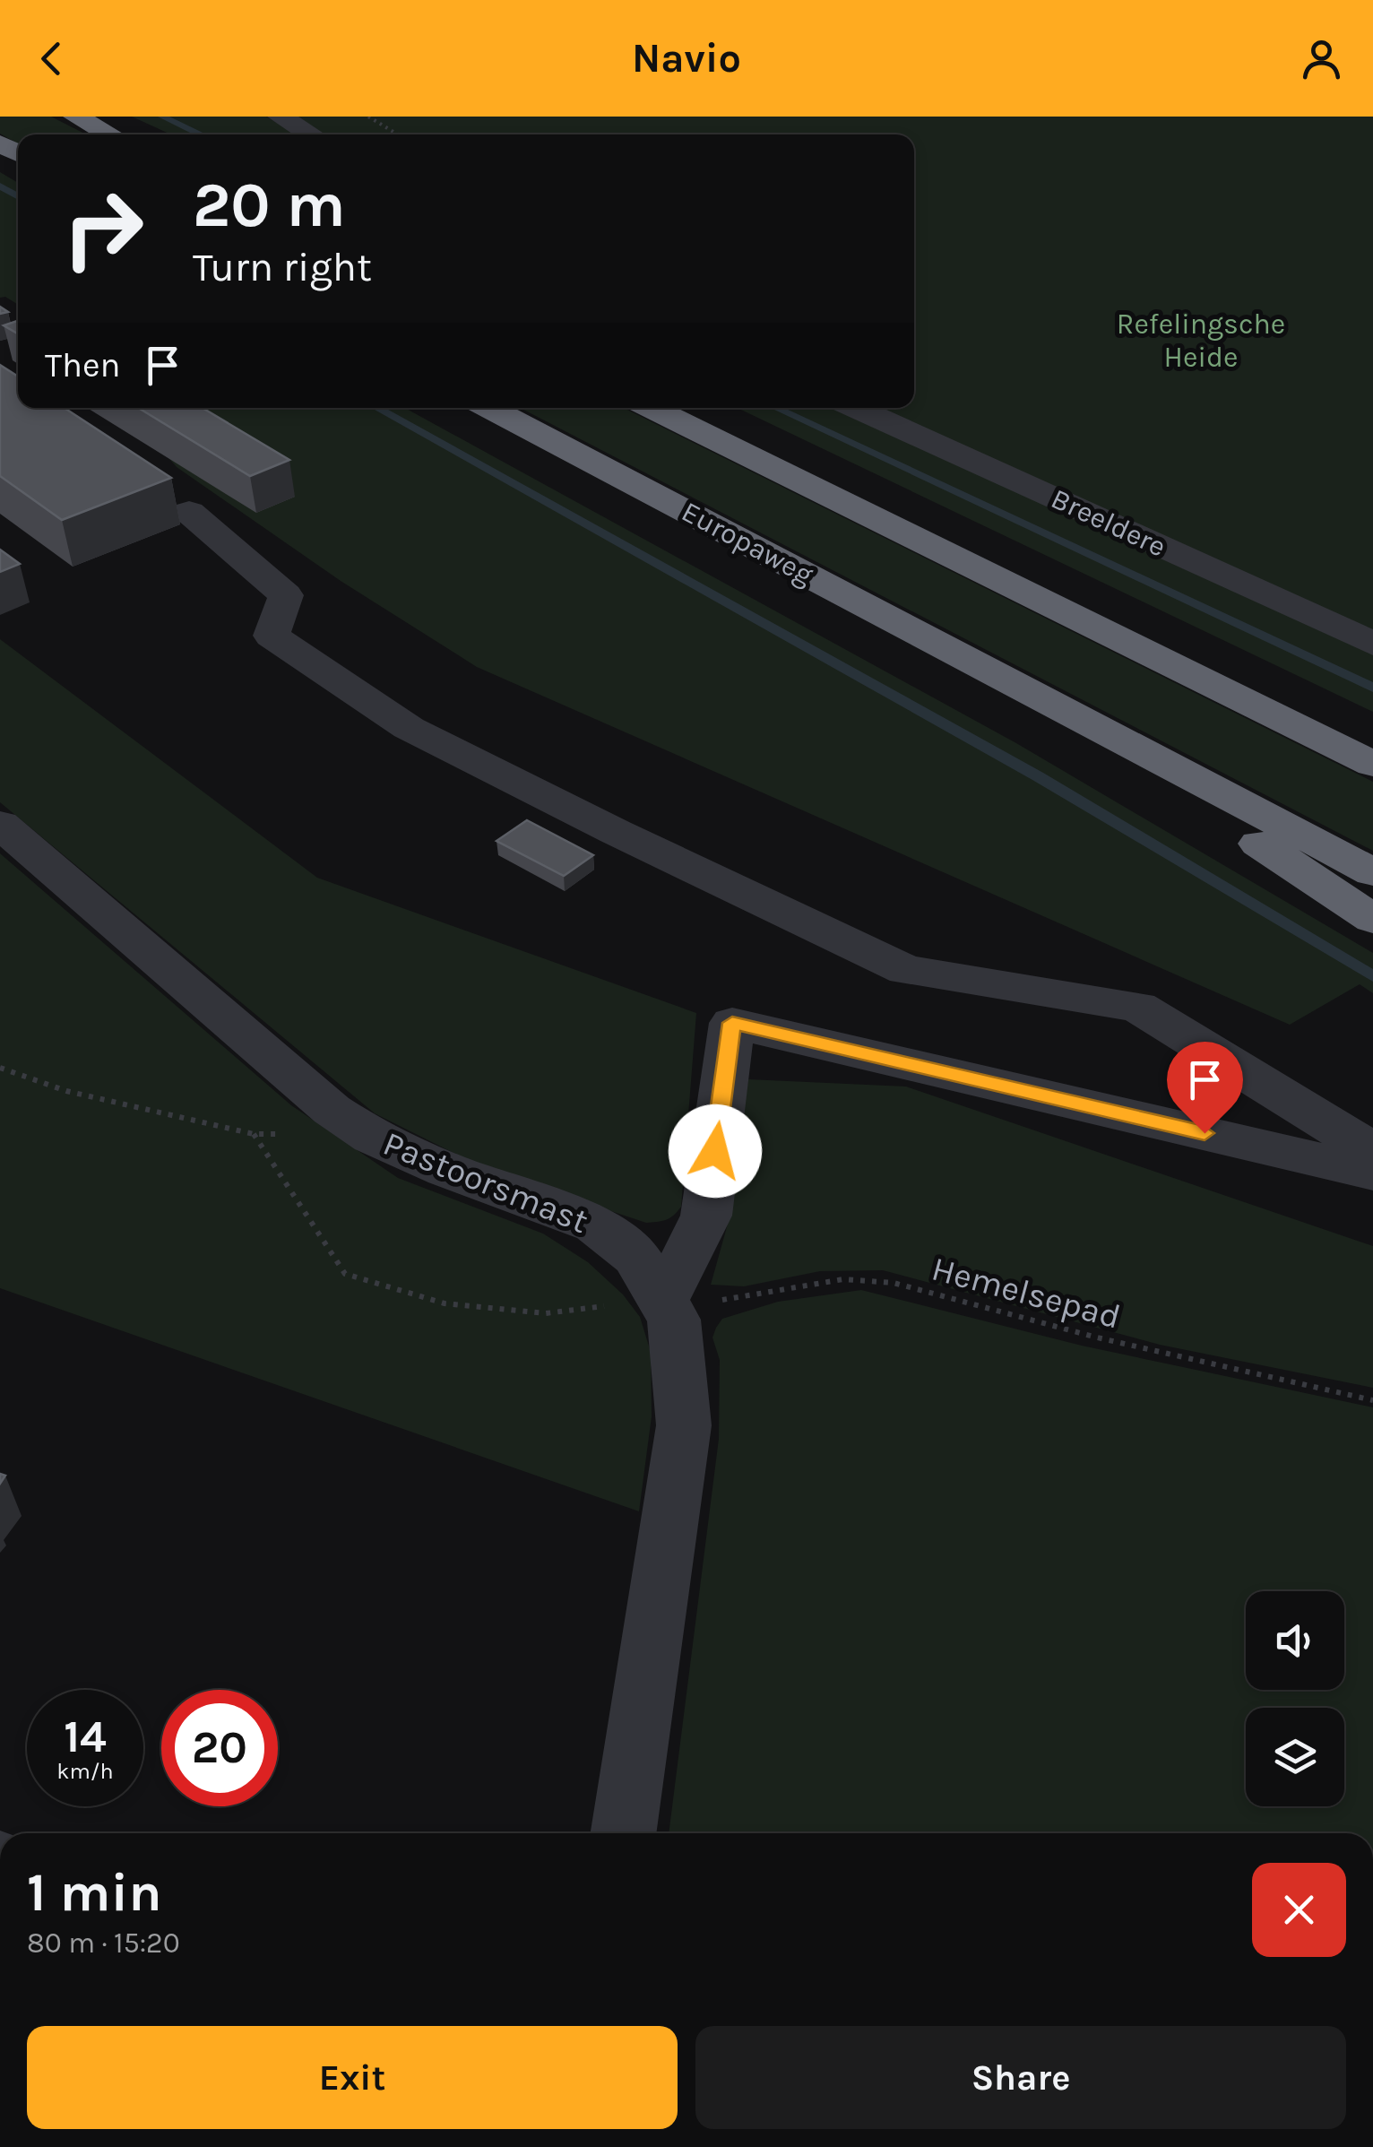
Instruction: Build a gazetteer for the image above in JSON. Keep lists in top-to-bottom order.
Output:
{
  "streets": {
    "highway": ["Europaweg"],
    "street": ["Breeldere", "Pastoorsmast"],
    "path": ["Hemelsepad"]
  },
  "crossings": [
    ["Pastoorsmast", "Hemelsepad"]
  ],
  "parks": ["Refelingsche Heide"],
  "page": {
    "header": "Navio",
    "turn": ["20 m", "Turn right"],
    "then": "Then",
    "speed": "14 km/h",
    "limit": "20",
    "heading": ["1 min", "80 m · 15:20"],
    "buttons": ["Exit", "Share"]
  }
}
